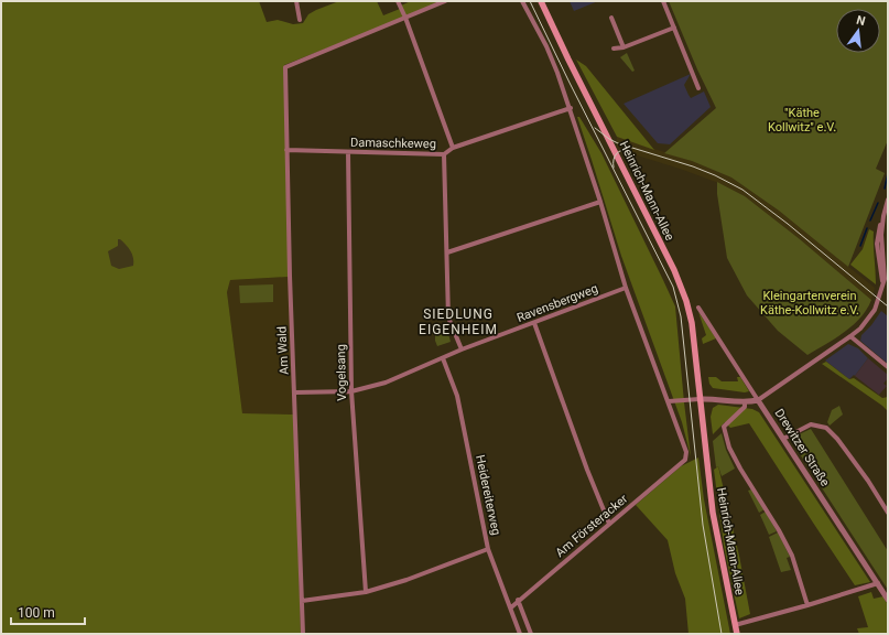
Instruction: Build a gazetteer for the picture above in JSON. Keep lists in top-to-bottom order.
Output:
{
  "streets": {
    "main road": ["Heinrich-Mann-Allee"],
    "street": [
      "Damaschkeweg",
      "Ravensbergweg",
      "Am Wald",
      "Vogelsang",
      "Drewitzer Straße",
      "Heidereiterweg",
      "Am Försteracker"
    ]
  },
  "crossings": [
    ["Damaschkeweg", "Am Wald"],
    ["Damaschkeweg", "Vogelsang"],
    ["Ravensbergweg", "Am Wald"],
    ["Ravensbergweg", "Vogelsang"],
    ["Ravensbergweg", "Heidereiterweg"],
    ["Heidereiterweg", "Am Försteracker"]
  ],
  "districts": ["SIEDLUNG EIGENHEIM"],
  "parks": ["\"Käthe Kollwitz\" e.V.", "Kleingartenverein Käthe-Kollwitz e.V."],
  "scale_bar": "100 m",
  "north": "top"
}
